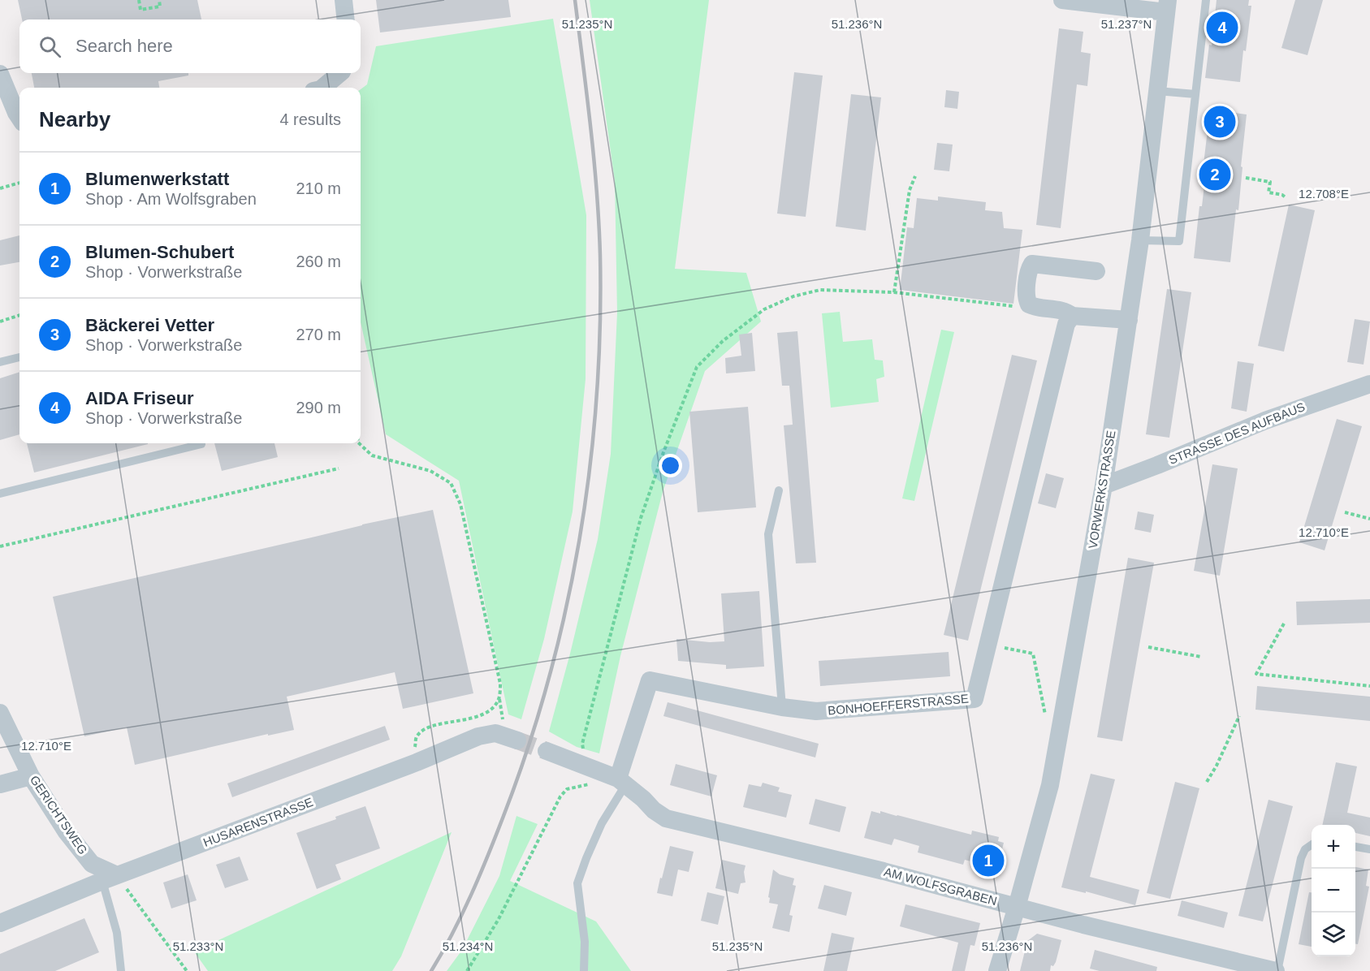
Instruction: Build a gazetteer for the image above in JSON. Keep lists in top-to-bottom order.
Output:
{
  "streets": {
    "street": [
      "STRASSE DES AUFBAUS",
      "VORWERKSTRASSE",
      "BONHOEFFERSTRASSE",
      "GERICHTSWEG",
      "HUSARENSTRASSE",
      "AM WOLFSGRABEN"
    ]
  },
  "crossings": [
    ["STRASSE DES AUFBAUS", "VORWERKSTRASSE"],
    ["VORWERKSTRASSE", "AM WOLFSGRABEN"],
    ["BONHOEFFERSTRASSE", "AM WOLFSGRABEN"],
    ["GERICHTSWEG", "HUSARENSTRASSE"]
  ],
  "page": {
    "pins": [
      "4",
      "3",
      "2",
      "1"
    ],
    "search": "Search here",
    "heading": ["Nearby", "4 results"],
    "list": [
      {
        "mark": "1",
        "name": "Blumenwerkstatt",
        "note": "Shop · Am Wolfsgraben",
        "value": "210 m"
      },
      {
        "mark": "2",
        "name": "Blumen-Schubert",
        "note": "Shop · Vorwerkstraße",
        "value": "260 m"
      },
      {
        "mark": "3",
        "name": "Bäckerei Vetter",
        "note": "Shop · Vorwerkstraße",
        "value": "270 m"
      },
      {
        "mark": "4",
        "name": "AIDA Friseur",
        "note": "Shop · Vorwerkstraße",
        "value": "290 m"
      }
    ],
    "map_buttons": ["+", "−"]
  },
  "coordinates": [
    "51.235°N",
    "51.236°N",
    "51.237°N",
    "12.708°E",
    "12.710°E",
    "51.233°N",
    "51.234°N"
  ]
}
